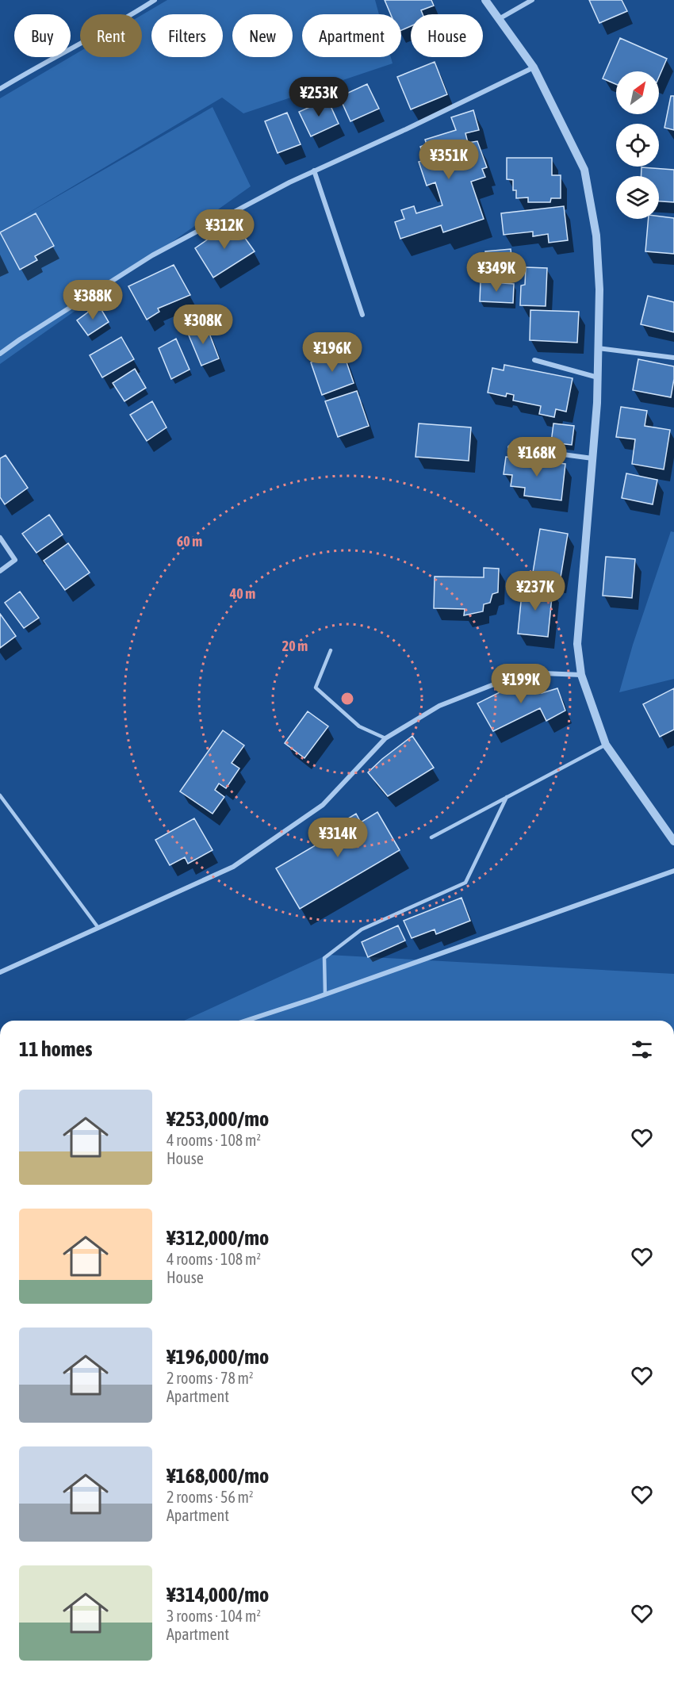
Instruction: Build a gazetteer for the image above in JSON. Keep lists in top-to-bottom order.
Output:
{
  "north": "top right",
  "page": {
    "chip": [
      "Buy",
      "Rent",
      "Filters",
      "New",
      "Apartment",
      "House"
    ],
    "price": [
      "¥253K",
      "¥351K",
      "¥312K",
      "¥349K",
      "¥388K",
      "¥308K",
      "¥196K",
      "¥168K",
      "¥237K",
      "¥199K",
      "¥314K"
    ],
    "heading": "11 homes",
    "list": [
      {
        "name": "¥253,000/mo",
        "note": "4 rooms · 108 m² · House"
      },
      {
        "name": "¥312,000/mo",
        "note": "4 rooms · 108 m² · House"
      },
      {
        "name": "¥196,000/mo",
        "note": "2 rooms · 78 m² · Apartment"
      },
      {
        "name": "¥168,000/mo",
        "note": "2 rooms · 56 m² · Apartment"
      },
      {
        "name": "¥314,000/mo",
        "note": "3 rooms · 104 m² · Apartment"
      }
    ]
  },
  "rings": ["60 m", "40 m", "20 m"]
}
